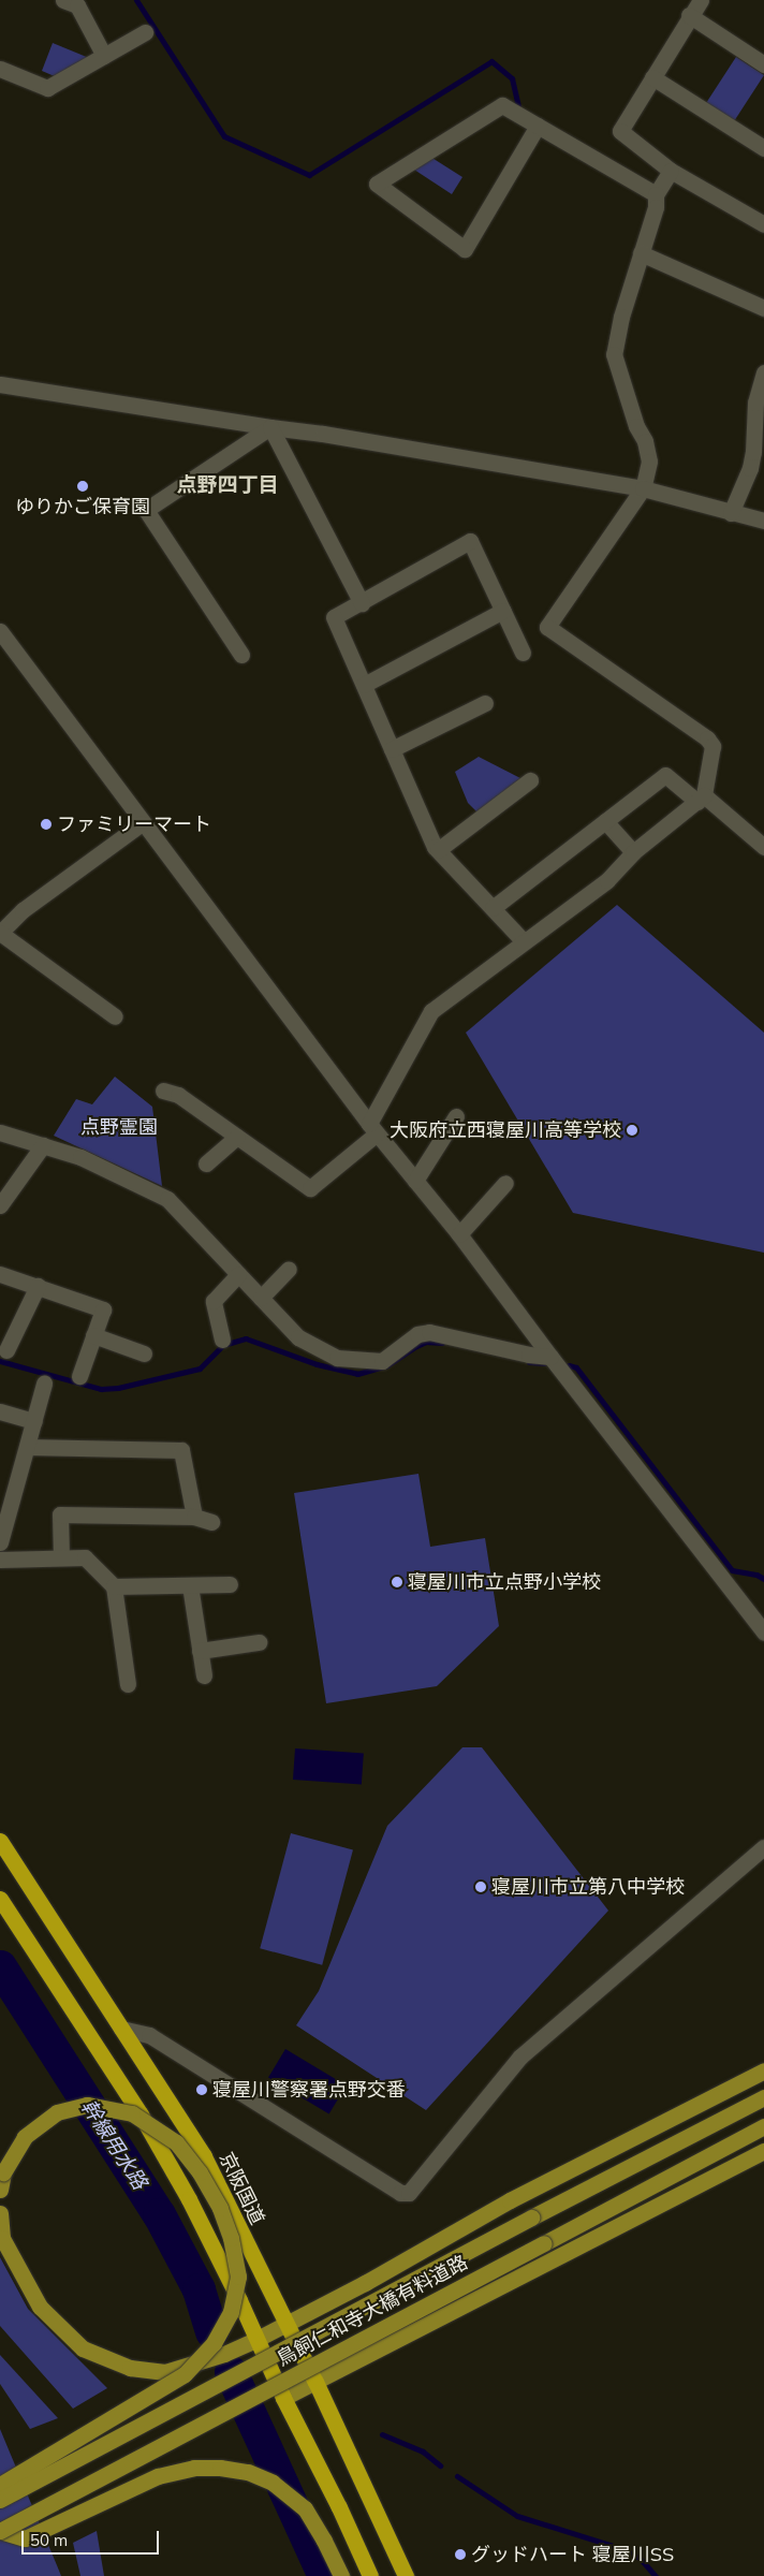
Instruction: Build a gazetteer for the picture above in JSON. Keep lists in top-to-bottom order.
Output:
{
  "streets": {
    "highway": ["京阪国道"],
    "main road": ["鳥飼仁和寺大橋有料道路"]
  },
  "districts": ["点野四丁目"],
  "water": ["幹線用水路"],
  "parks": ["点野霊園"],
  "places": [
    "ゆりかご保育園",
    "ファミリーマート",
    "大阪府立西寝屋川高等学校",
    "寝屋川市立点野小学校",
    "寝屋川市立第八中学校",
    "寝屋川警察署点野交番",
    "グッドハート 寝屋川SS"
  ],
  "scale_bar": "50 m"
}
